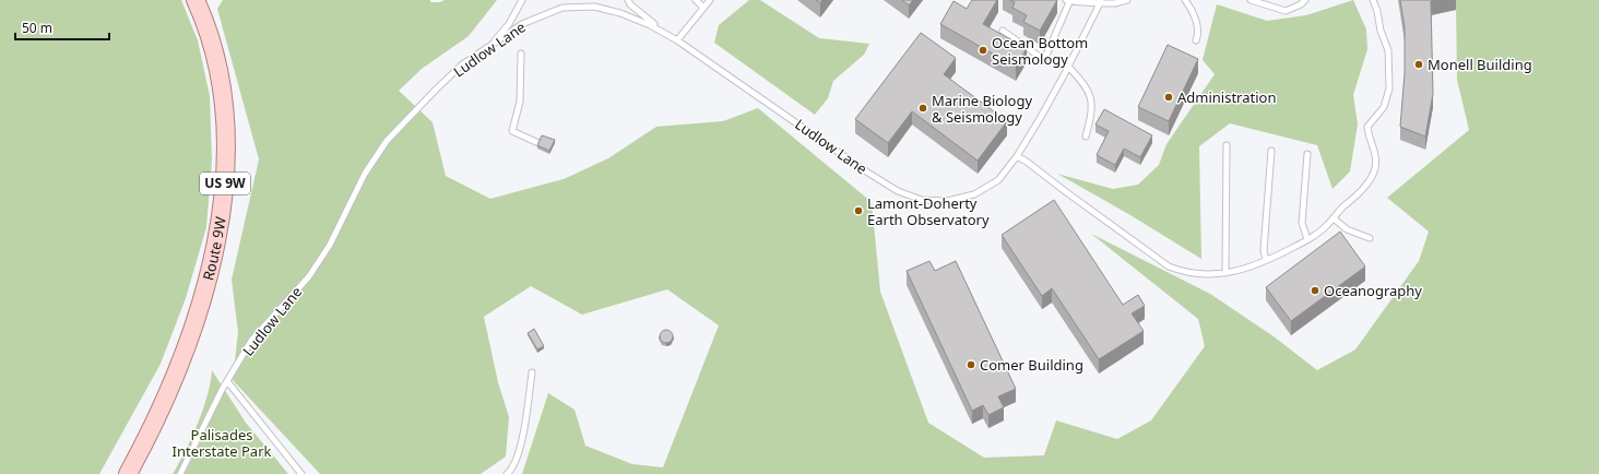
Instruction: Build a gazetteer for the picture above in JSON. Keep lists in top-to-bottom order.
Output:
{
  "streets": {
    "main road": ["US 9W", "Route 9W"],
    "lane": ["Ludlow Lane"]
  },
  "parks": ["Palisades Interstate Park"],
  "places": [
    "Ocean Bottom Seismology",
    "Monell Building",
    "Administration",
    "Marine Biology & Seismology",
    "Lamont-Doherty Earth Observatory",
    "Oceanography",
    "Comer Building"
  ],
  "scale_bar": "50 m"
}
